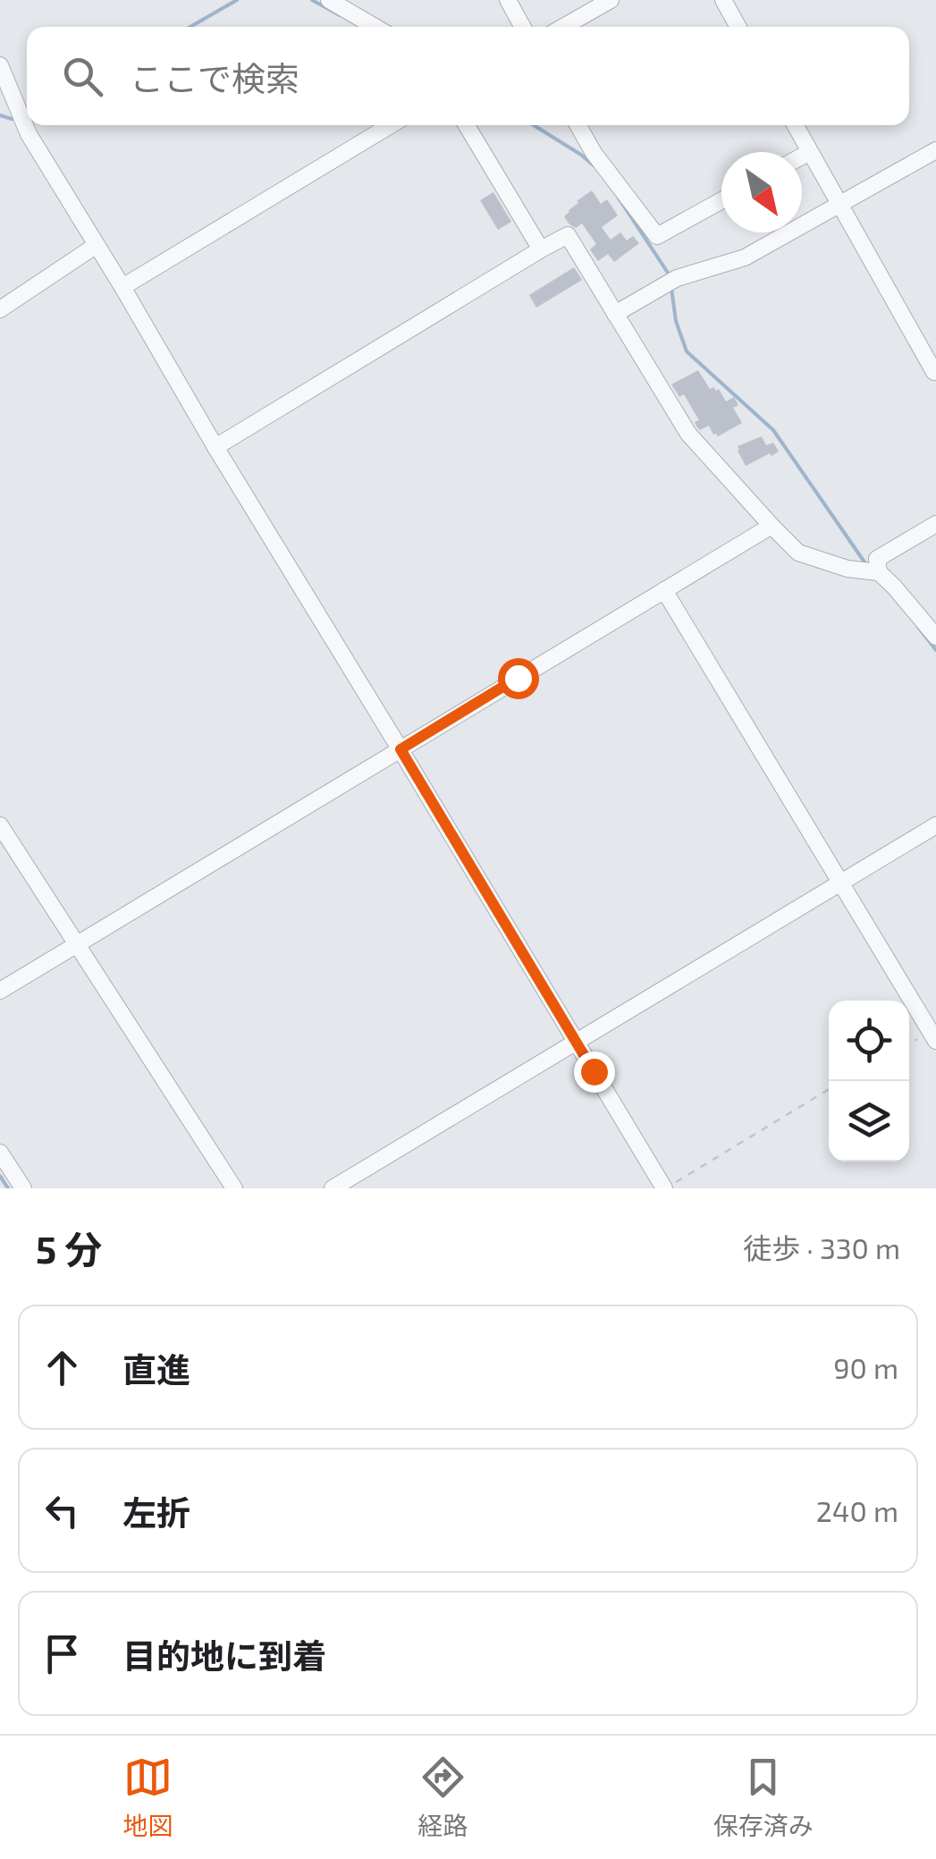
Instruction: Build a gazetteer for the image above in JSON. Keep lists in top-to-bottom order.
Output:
{
  "north": "bottom right",
  "page": {
    "search": "ここで検索",
    "heading": ["5 分", "徒歩 · 330 m"],
    "list": [
      ["直進", "90 m"],
      ["左折", "240 m"],
      "目的地に到着"
    ],
    "nav": ["地図", "経路", "保存済み"]
  }
}
